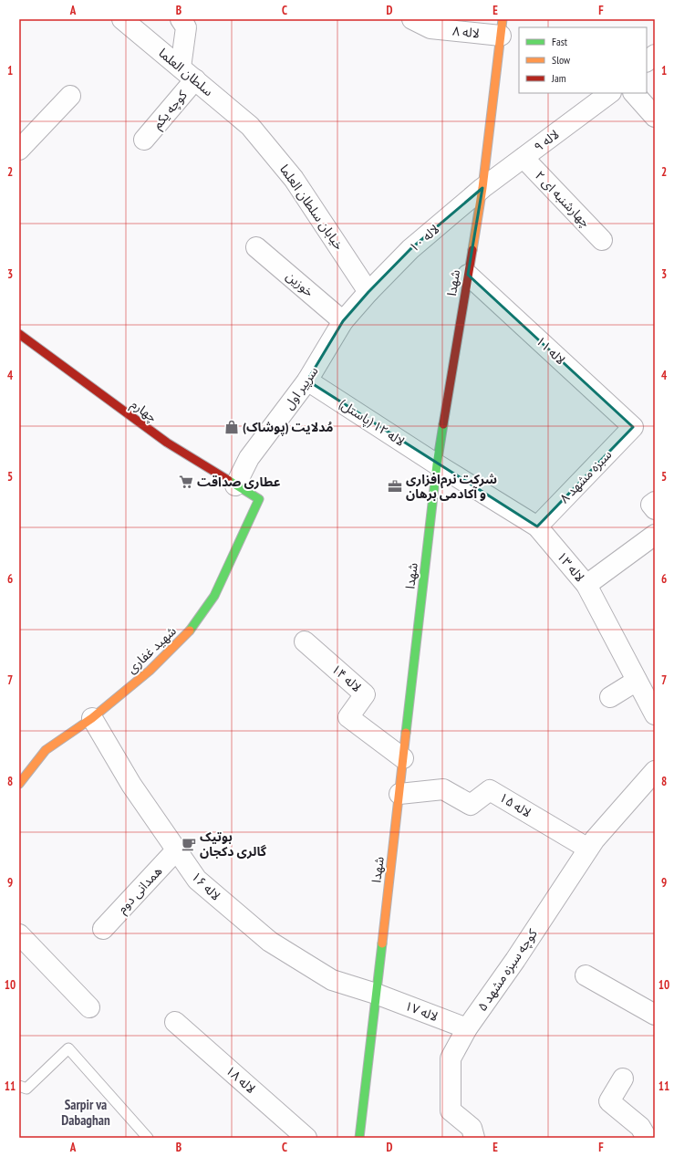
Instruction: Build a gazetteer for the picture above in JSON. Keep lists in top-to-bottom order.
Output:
{
  "streets": {
    "main road": ["شهدا", "چهارم", "شهید غفاری"],
    "street": [
      "۸ لاله",
      "سلطان العلما",
      "کوچه یکم",
      "۹ لاله",
      "۲ چهارشنبه ای",
      "خیابان سلطان العلما",
      "لاله ۱۰",
      "خوزین",
      "۱۱ لاله",
      "سرپیر اول",
      "لاله ۱۲ (پاستل)",
      "۸ سبزه مشهد",
      "لاله ۱۳",
      "۱۴ لاله",
      "۱۵ لاله",
      "لاله ۱۶",
      "همدانی دوم",
      "کوچه سبزه مشهد ۵",
      "۱۷ لاله",
      "لاله ۱۸"
    ]
  },
  "crossings": [
    ["۸ لاله", "شهدا"],
    ["سلطان العلما", "کوچه یکم"],
    ["سلطان العلما", "خیابان سلطان العلما"],
    ["۹ لاله", "۲ چهارشنبه ای"],
    ["۹ لاله", "لاله ۱۰"],
    ["۹ لاله", "شهدا"],
    ["خیابان سلطان العلما", "لاله ۱۰"],
    ["خیابان سلطان العلما", "سرپیر اول"],
    ["لاله ۱۰", "شهدا"],
    ["لاله ۱۰", "سرپیر اول"],
    ["شهدا", "۱۱ لاله"],
    ["شهدا", "لاله ۱۲ (پاستل)"],
    ["شهدا", "لاله ۱۳"],
    ["شهدا", "۱۴ لاله"],
    ["شهدا", "۱۵ لاله"],
    ["شهدا", "لاله ۱۶"],
    ["شهدا", "۱۷ لاله"],
    ["خوزین", "سرپیر اول"],
    ["۱۱ لاله", "۸ سبزه مشهد"],
    ["سرپیر اول", "چهارم"],
    ["سرپیر اول", "لاله ۱۲ (پاستل)"],
    ["چهارم", "شهید غفاری"],
    ["لاله ۱۲ (پاستل)", "لاله ۱۳"],
    ["۸ سبزه مشهد", "لاله ۱۳"],
    ["شهید غفاری", "لاله ۱۶"],
    ["۱۵ لاله", "کوچه سبزه مشهد ۵"],
    ["لاله ۱۶", "همدانی دوم"],
    ["لاله ۱۶", "۱۷ لاله"],
    ["کوچه سبزه مشهد ۵", "۱۷ لاله"]
  ],
  "districts": ["Sarpir va Dabaghan"],
  "places": {
    "shop": ["مُدلایت (پوشاک)"],
    "supermarket": ["عطاری صداقت"],
    "office": ["شرکت نرم‌افزاری و آکادمی برهان"],
    "cafe": ["بوتیک گالری دکجان"]
  },
  "legend": ["Fast", "Slow", "Jam"],
  "grid": {
    "columns": [
      "A",
      "B",
      "C",
      "D",
      "E",
      "F"
    ],
    "rows": [
      "1",
      "2",
      "3",
      "4",
      "5",
      "6",
      "7",
      "8",
      "9",
      "10",
      "11"
    ]
  }
}
